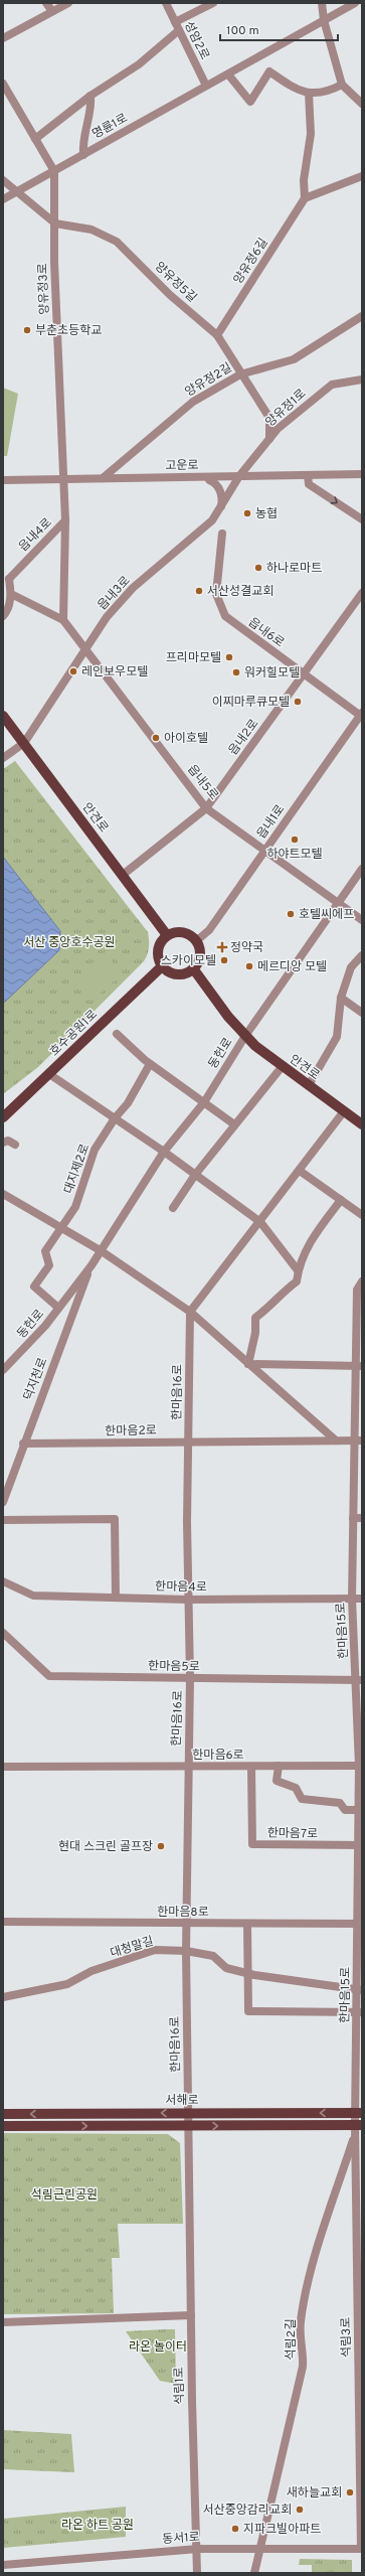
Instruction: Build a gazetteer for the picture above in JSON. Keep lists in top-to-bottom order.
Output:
{
  "streets": {
    "main road": ["안견로", "호수공원1로", "서해로"],
    "street": [
      "성암2로",
      "명륜1로",
      "양유정6길",
      "양유정5길",
      "양유정3로",
      "양유정2길",
      "양유정1로",
      "고운로",
      "읍내4로",
      "읍내3로",
      "읍내6로",
      "읍내2로",
      "읍내5로",
      "읍내1로",
      "동헌로",
      "대지제2로",
      "덕지천로",
      "한마음16로",
      "한마음2로",
      "한마음4로",
      "한마음15로",
      "한마음5로",
      "한마음6로",
      "한마음7로",
      "한마음8로",
      "대청말길",
      "석림3로",
      "석림2길",
      "석림1로",
      "동서1로"
    ]
  },
  "crossings": [
    ["성암2로", "명륜1로"],
    ["명륜1로", "양유정5길"],
    ["명륜1로", "양유정3로"],
    ["양유정6길", "양유정5길"],
    ["양유정5길", "양유정3로"],
    ["양유정5길", "양유정2길"],
    ["양유정5길", "양유정1로"],
    ["양유정3로", "고운로"],
    ["양유정2길", "고운로"],
    ["양유정1로", "고운로"],
    ["양유정1로", "읍내3로"],
    ["고운로", "읍내3로"],
    ["읍내3로", "읍내5로"],
    ["읍내3로", "안견로"],
    ["읍내6로", "읍내2로"],
    ["읍내6로", "읍내1로"],
    ["읍내2로", "읍내5로"],
    ["읍내2로", "안견로"],
    ["읍내5로", "읍내1로"],
    ["읍내5로", "동헌로"],
    ["안견로", "읍내1로"],
    ["안견로", "호수공원1로"],
    ["안견로", "동헌로"],
    ["읍내1로", "호수공원1로"],
    ["동헌로", "대지제2로"],
    ["동헌로", "덕지천로"],
    ["덕지천로", "한마음2로"],
    ["한마음16로", "한마음2로"],
    ["한마음16로", "한마음4로"],
    ["한마음16로", "한마음5로"],
    ["한마음16로", "한마음6로"],
    ["한마음16로", "한마음8로"],
    ["한마음16로", "대청말길"],
    ["한마음16로", "서해로"],
    ["한마음16로", "석림1로"],
    ["한마음2로", "한마음15로"],
    ["한마음4로", "한마음15로"],
    ["한마음15로", "한마음5로"],
    ["한마음15로", "한마음6로"],
    ["한마음15로", "한마음7로"],
    ["한마음15로", "한마음8로"],
    ["한마음15로", "대청말길"],
    ["한마음15로", "서해로"],
    ["한마음15로", "석림3로"],
    ["한마음15로", "석림2길"],
    ["한마음6로", "한마음7로"],
    ["석림3로", "석림2길"],
    ["석림3로", "동서1로"],
    ["석림2길", "동서1로"],
    ["석림1로", "동서1로"]
  ],
  "parks": [
    "서산 중앙호수공원",
    "석림근린공원",
    "라온 놀이터",
    "라온 하트 공원"
  ],
  "places": {
    "other": [
      "부춘초등학교",
      "농협",
      "하나로마트",
      "서산성결교회",
      "프리마모텔",
      "레인보우모텔",
      "워커힐모텔",
      "이찌마루큐모텔",
      "아이호텔",
      "하야트모텔",
      "호텔씨에프",
      "스카이모텔",
      "메르디앙 모텔",
      "현대 스크린 골프장",
      "새하늘교회",
      "서산중앙감리교회",
      "지파크빌아파트"
    ],
    "health": ["정약국"]
  },
  "scale_bar": "100 m"
}
